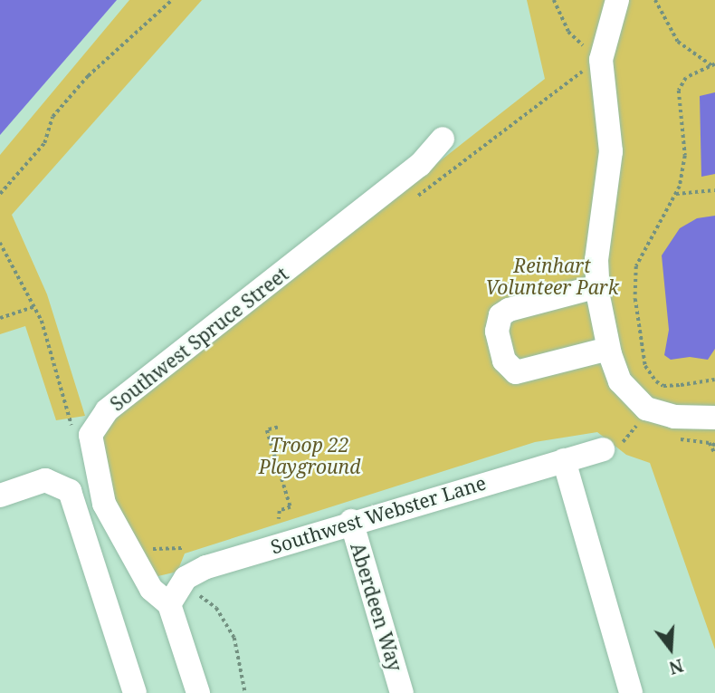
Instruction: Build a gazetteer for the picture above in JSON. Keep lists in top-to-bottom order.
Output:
{
  "streets": {
    "street": ["Southwest Spruce Street", "Southwest Webster Lane", "Aberdeen Way"]
  },
  "crossings": [
    ["Southwest Webster Lane", "Aberdeen Way"]
  ],
  "parks": ["Reinhart Volunteer Park", "Troop 22 Playground"],
  "north": "bottom"
}
